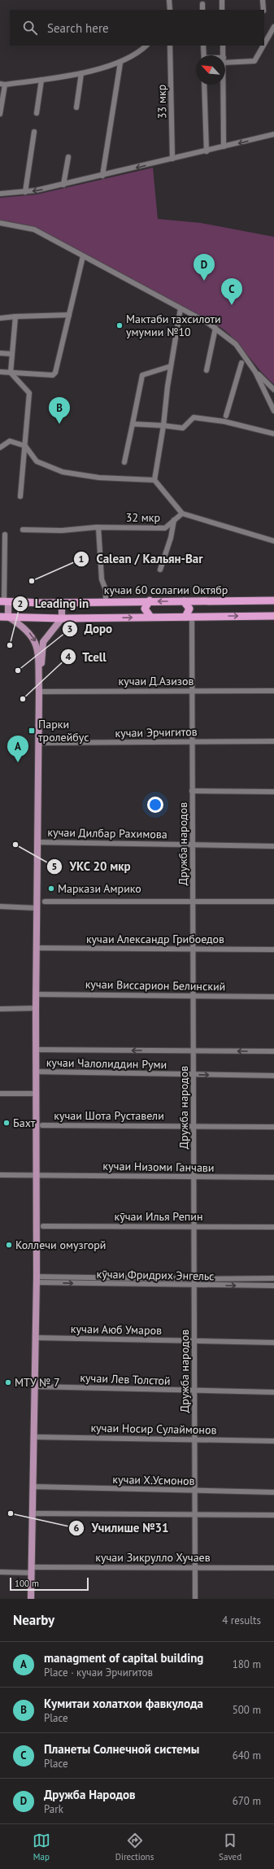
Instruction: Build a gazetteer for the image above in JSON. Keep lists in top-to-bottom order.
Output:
{
  "streets": {
    "highway": ["кучаи 60 солагии Октябр"],
    "street": [
      "33 мкр",
      "32 мкр",
      "кучаи Д.Азизов",
      "кучаи Эрчигитов",
      "кучаи Дилбар Рахимова",
      "Дружба народов",
      "кучаи Александр Грибоедов",
      "кучаи Виссарион Белинский",
      "кучаи Чалолиддин Руми",
      "кучаи Шота Руставели",
      "кучаи Низоми Ганчави",
      "кӯчаи Илья Репин",
      "кӯчаи Фридрих Энгельс",
      "кучаи Аюб Умаров",
      "кучаи Лев Толстой",
      "кучаи Носир Сулаймонов",
      "кучаи Х.Усмонов",
      "кучаи Зикрулло Хучаев"
    ]
  },
  "crossings": [
    ["кучаи Д.Азизов", "Дружба народов"],
    ["кучаи Эрчигитов", "Дружба народов"],
    ["кучаи Дилбар Рахимова", "Дружба народов"],
    ["Дружба народов", "кучаи Александр Грибоедов"],
    ["Дружба народов", "кучаи Виссарион Белинский"],
    ["Дружба народов", "кучаи Чалолиддин Руми"],
    ["Дружба народов", "кучаи Шота Руставели"],
    ["Дружба народов", "кучаи Низоми Ганчави"],
    ["Дружба народов", "кӯчаи Илья Репин"],
    ["Дружба народов", "кӯчаи Фридрих Энгельс"],
    ["Дружба народов", "кучаи Аюб Умаров"],
    ["Дружба народов", "кучаи Лев Толстой"],
    ["Дружба народов", "кучаи Носир Сулаймонов"],
    ["Дружба народов", "кучаи Х.Усмонов"],
    ["Дружба народов", "кучаи Зикрулло Хучаев"]
  ],
  "places": {
    "other": [
      "Мактаби тахсилоти умумии №10",
      "Calean / Кальян-Bar",
      "Leading in",
      "Доро",
      "Tcell",
      "УКС 20 мкр",
      "Маркази Амрико",
      "Бахт",
      "Коллечи омузгорй",
      "МТУ № 7",
      "Училише №31"
    ],
    "transit": ["Парки тролейбус"]
  },
  "scale_bar": "100 m",
  "north": "top left",
  "page": {
    "search": "Search here",
    "pins": [
      "D",
      "C",
      "B",
      "A"
    ],
    "scale": "100 m",
    "heading": ["Nearby", "4 results"],
    "list": [
      {
        "mark": "A",
        "name": "managment of capital building",
        "note": "Place · кучаи Эрчигитов",
        "value": "180 m"
      },
      {
        "mark": "B",
        "name": "Кумитаи холатхои фавкулода",
        "note": "Place",
        "value": "500 m"
      },
      {
        "mark": "C",
        "name": "Планеты Солнечной системы",
        "note": "Place",
        "value": "640 m"
      },
      {
        "mark": "D",
        "name": "Дружба Народов",
        "note": "Park",
        "value": "670 m"
      }
    ],
    "nav": ["Map", "Directions", "Saved"]
  }
}
